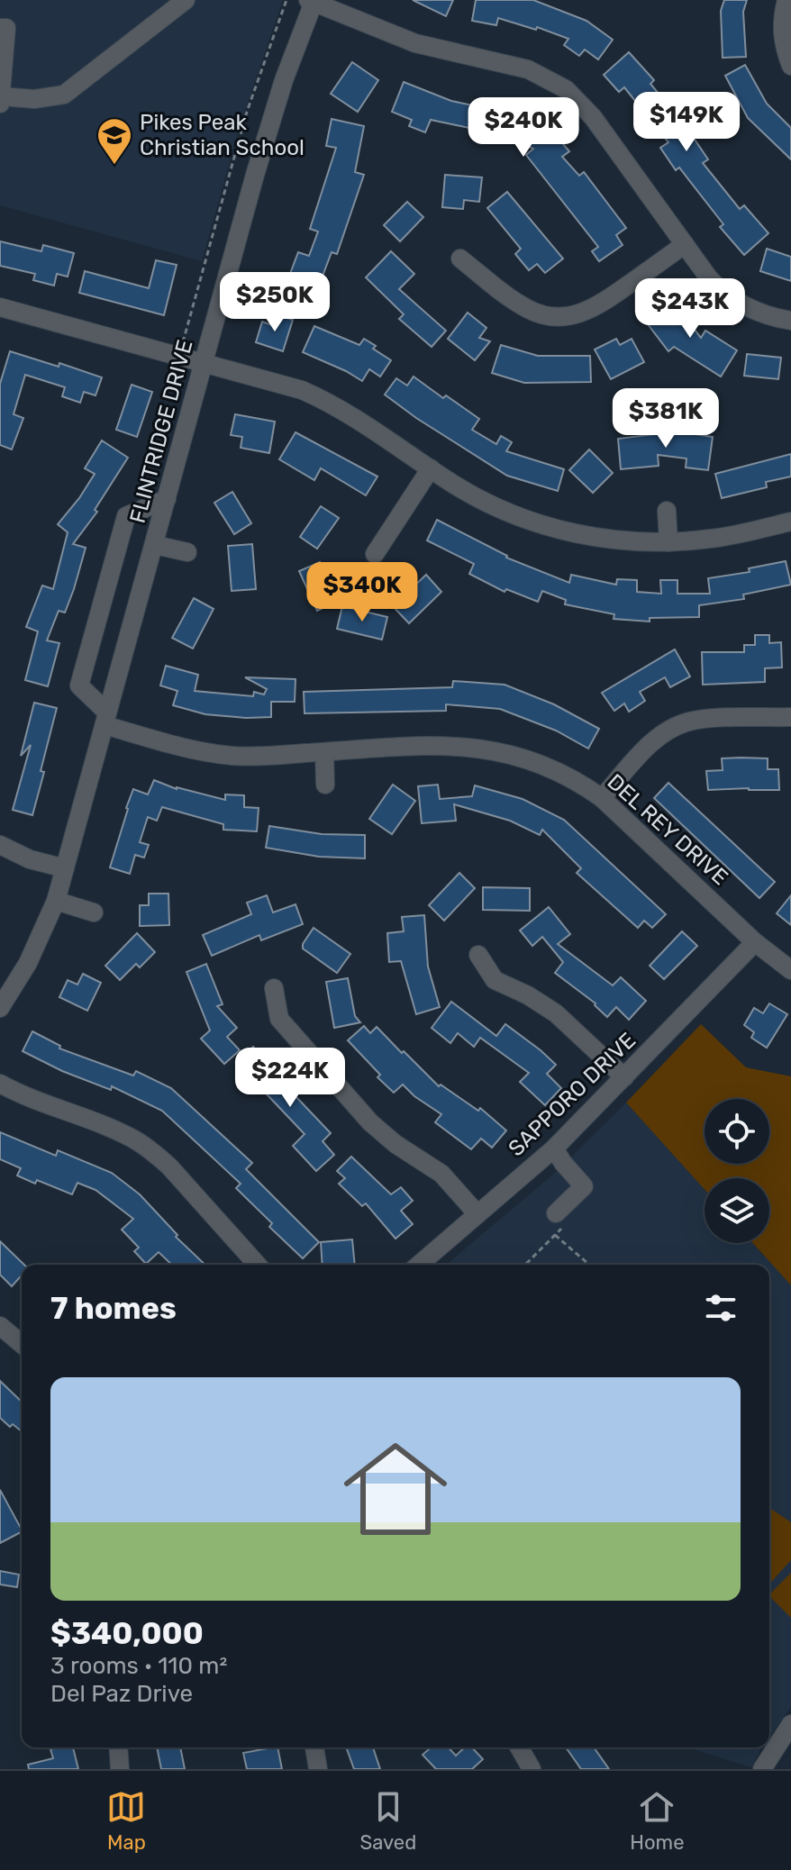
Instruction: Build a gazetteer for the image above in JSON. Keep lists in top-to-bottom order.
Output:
{
  "streets": {
    "street": ["FLINTRIDGE DRIVE", "DEL REY DRIVE", "SAPPORO DRIVE"]
  },
  "crossings": [
    ["FLINTRIDGE DRIVE", "DEL REY DRIVE"],
    ["DEL REY DRIVE", "SAPPORO DRIVE"]
  ],
  "places": {
    "school or university": ["Pikes Peak Christian School"]
  },
  "page": {
    "price": [
      "$149K",
      "$240K",
      "$250K",
      "$243K",
      "$381K",
      "$340K",
      "$224K"
    ],
    "heading": "7 homes",
    "list": [
      {
        "name": "$340,000",
        "note": "3 rooms · 110 m² · Del Paz Drive"
      }
    ],
    "tabs": ["Map", "Saved", "Home"]
  }
}
